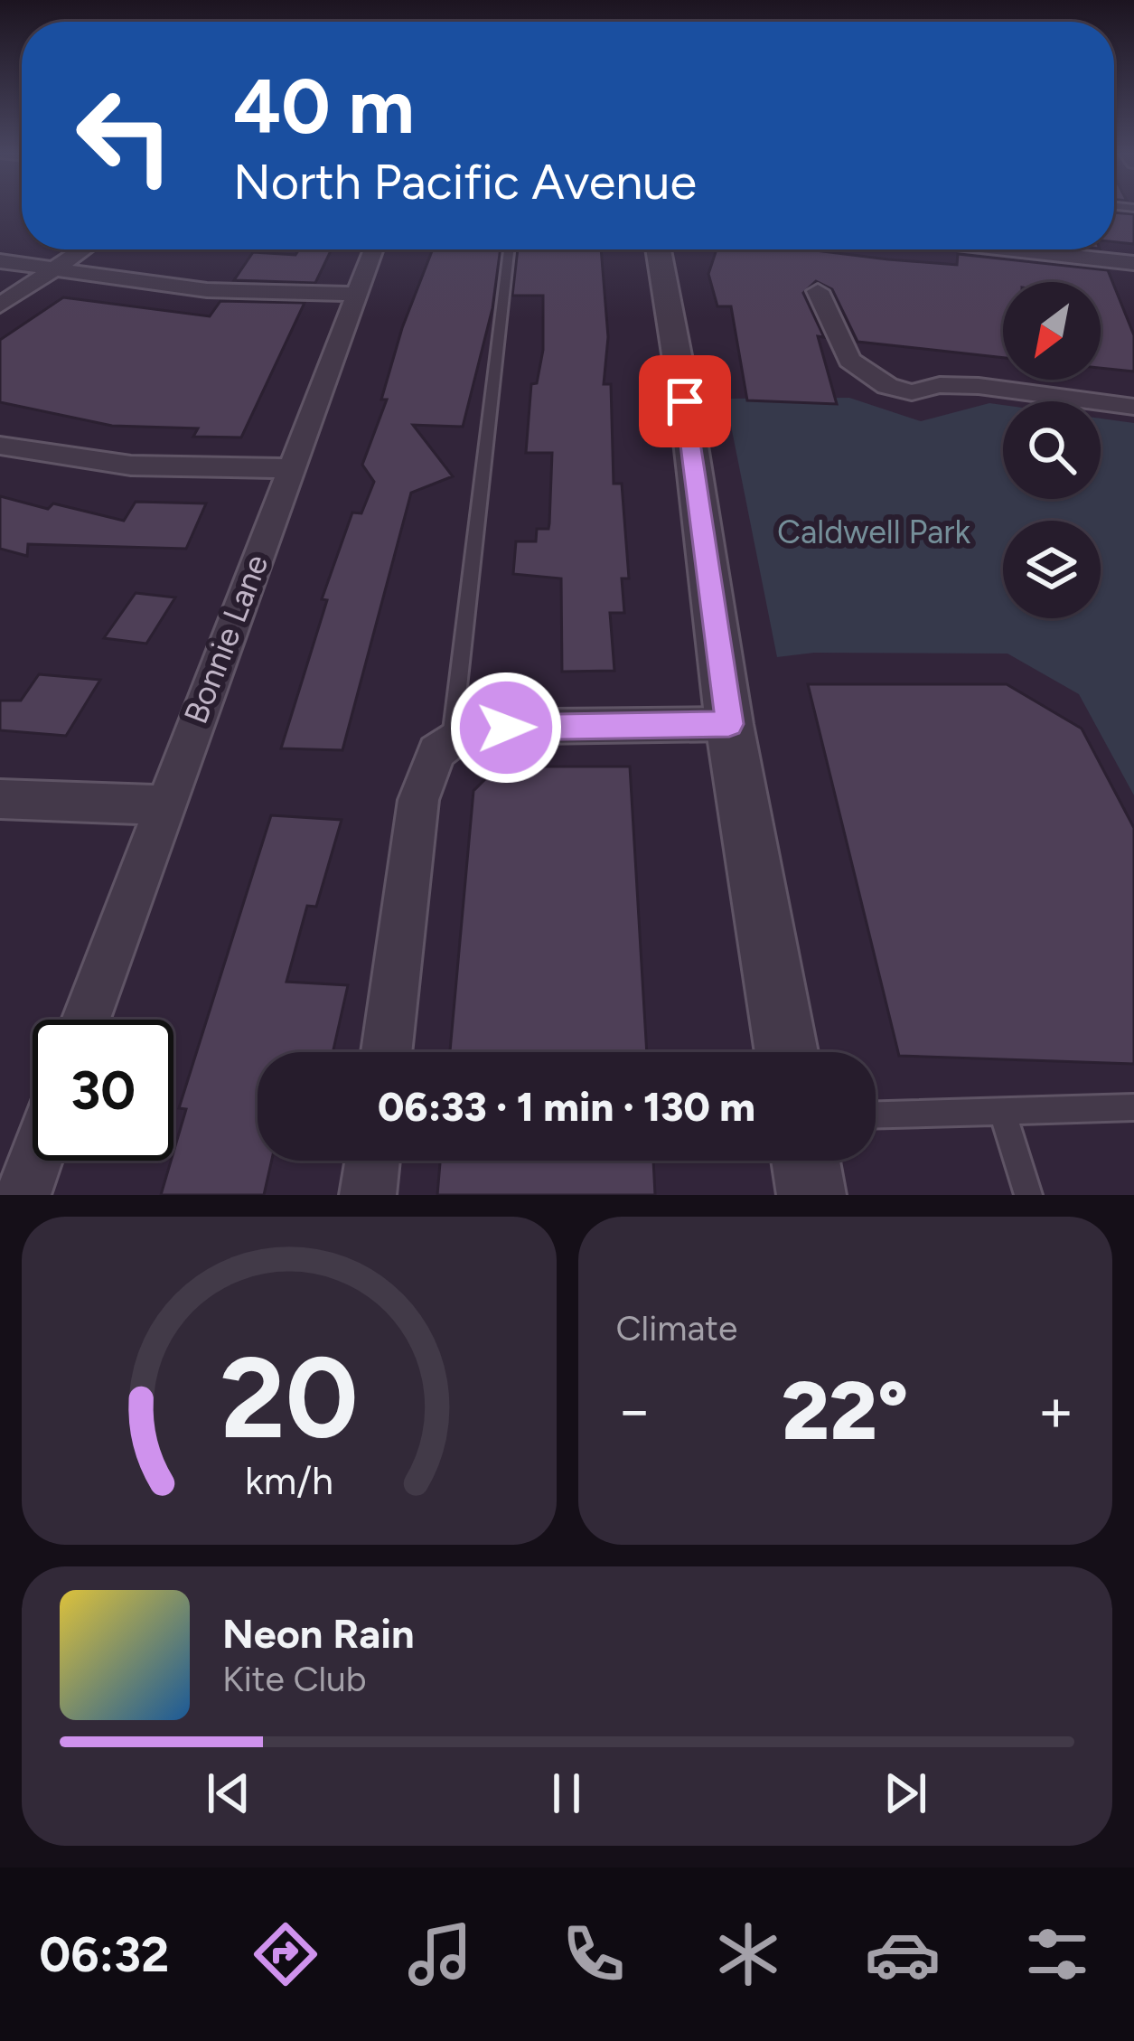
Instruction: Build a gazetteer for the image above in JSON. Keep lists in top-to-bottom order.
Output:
{
  "streets": {
    "street": ["Bonnie Lane"]
  },
  "parks": ["Caldwell Park"],
  "north": "bottom left",
  "page": {
    "turn": ["40 m", "North Pacific Avenue"],
    "limit": "30",
    "trip": "06:33 · 1 min · 130 m",
    "tile": "Climate",
    "heat": ["−", "22°", "+"],
    "song": ["Neon Rain", "Kite Club"],
    "tabs": "06:32",
    "gauge": ["20", "km/h"]
  }
}
